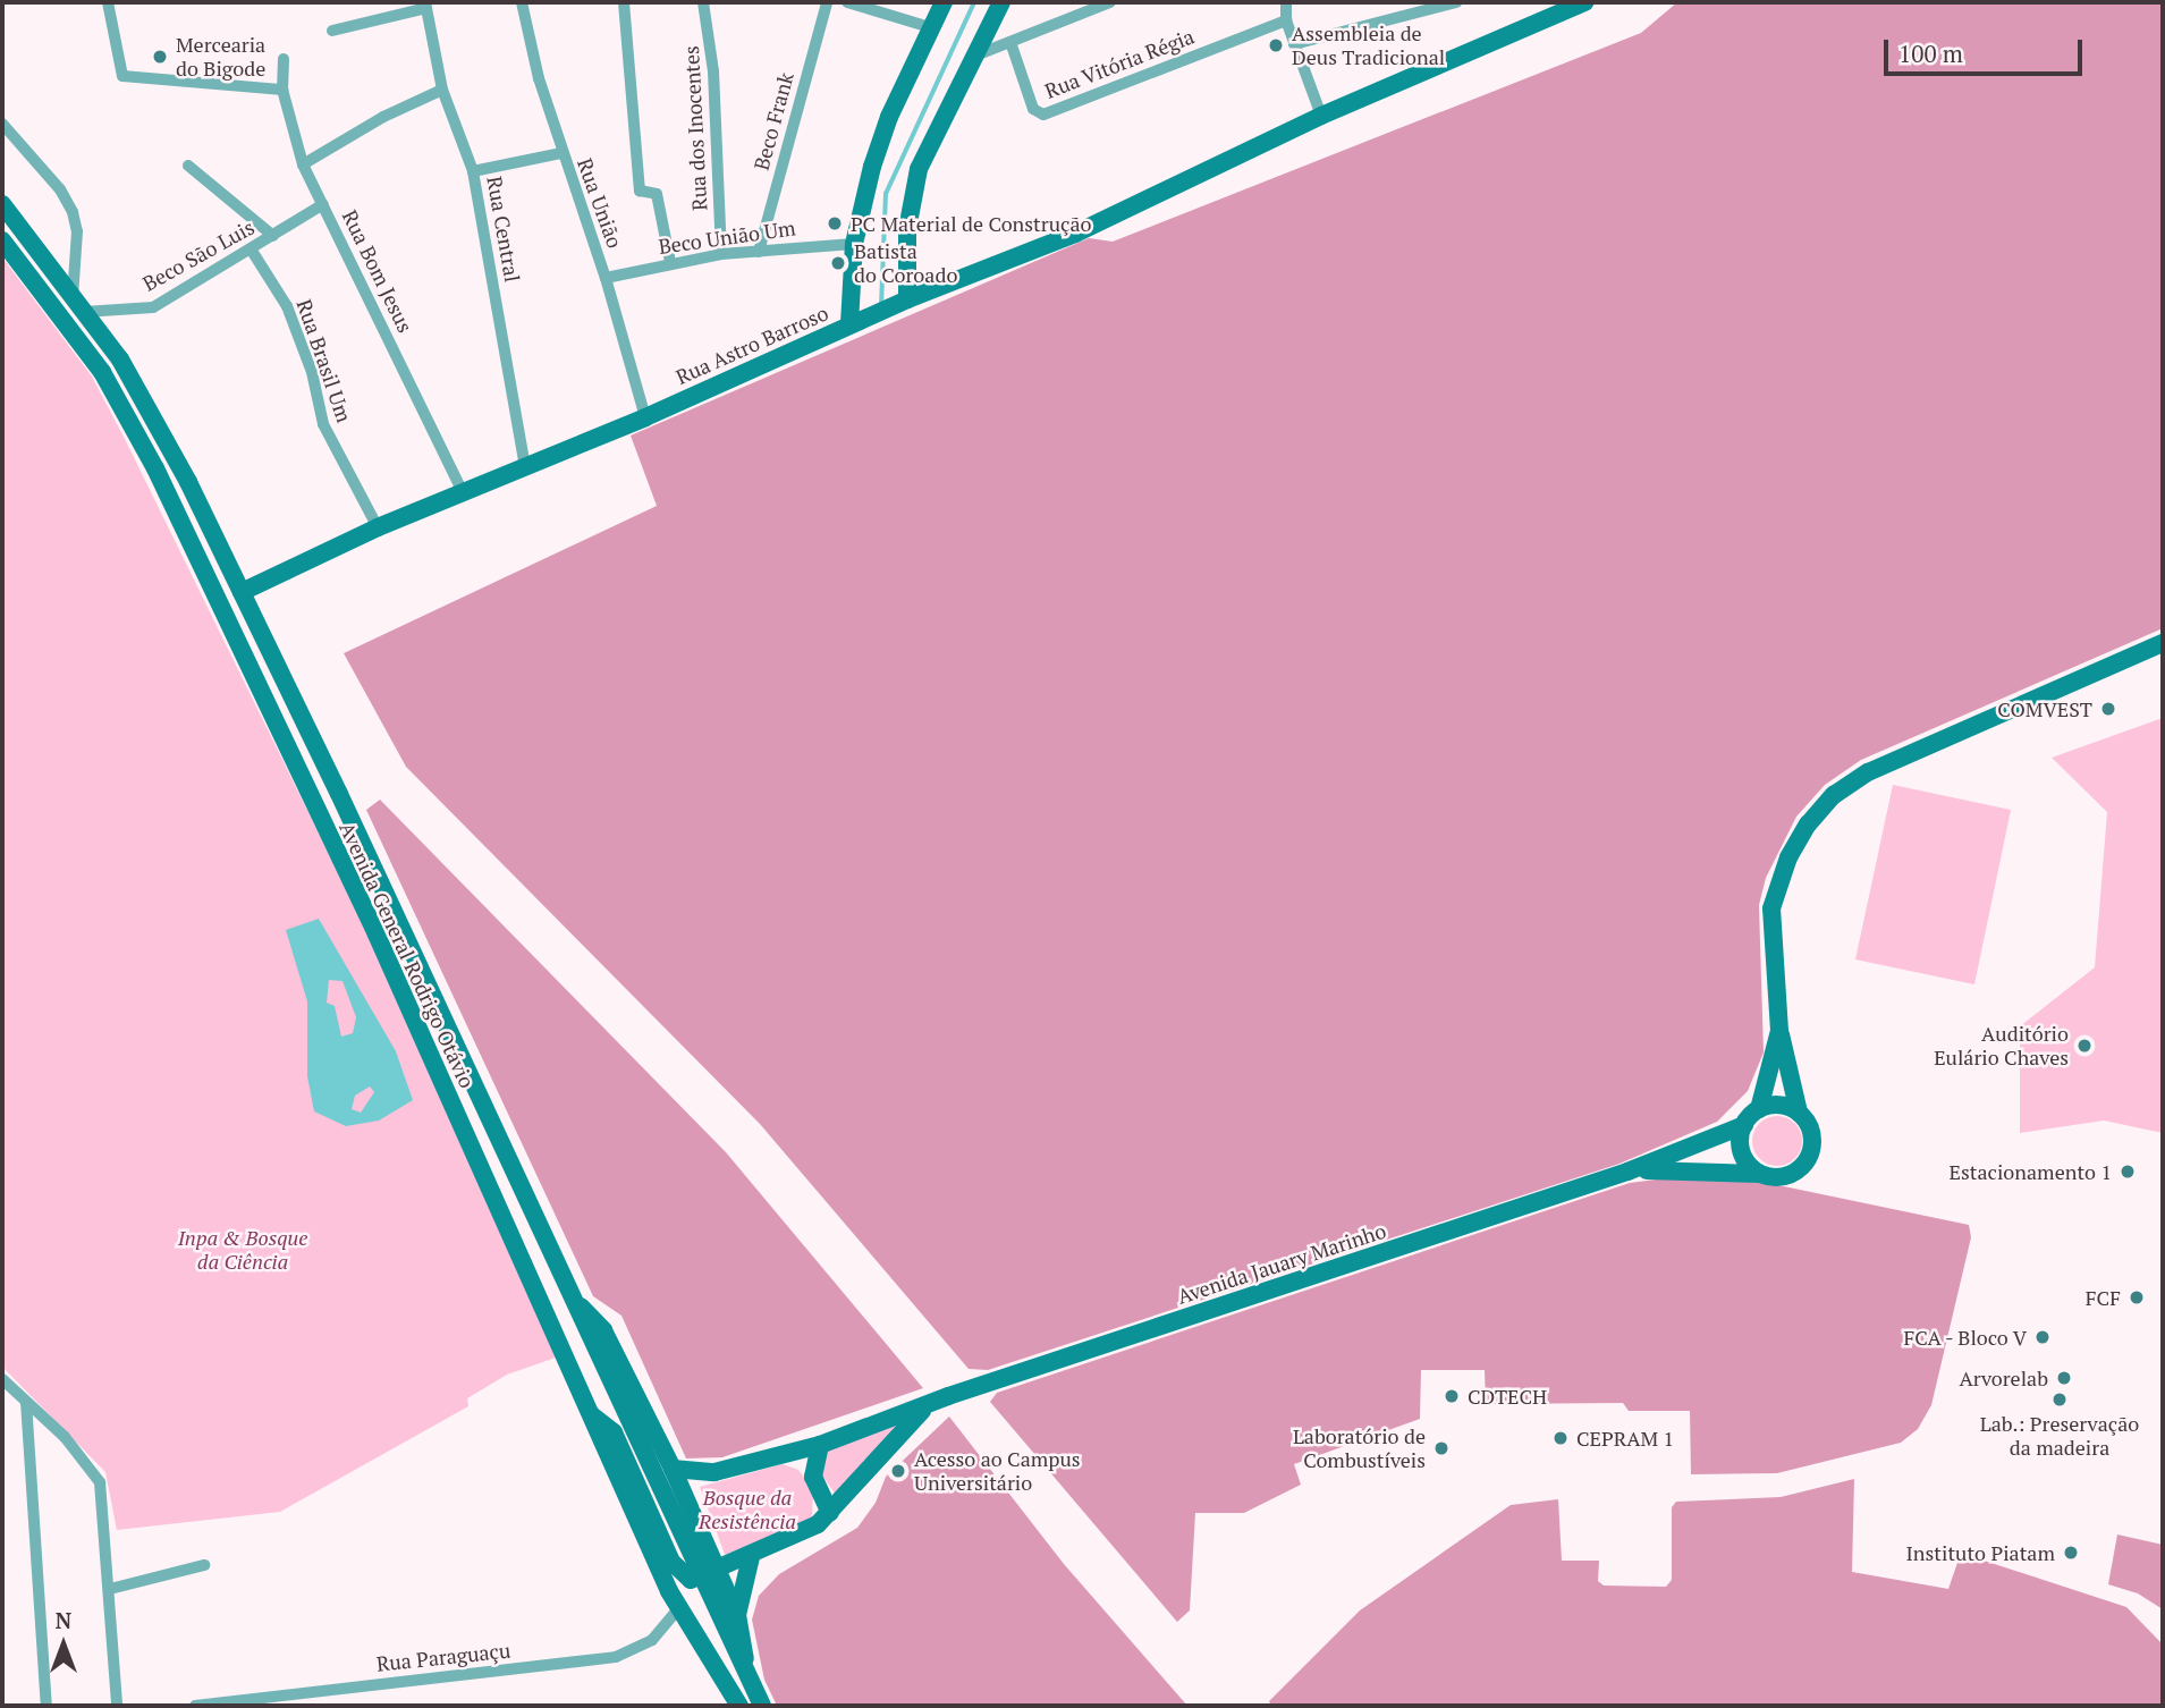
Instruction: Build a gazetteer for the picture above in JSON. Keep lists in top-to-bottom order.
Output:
{
  "streets": {
    "street": [
      "Rua Vitória Régia",
      "Beco Frank",
      "Rua dos Inocentes",
      "Rua União",
      "Rua Central",
      "Beco União Um",
      "Beco São Luis",
      "Rua Bom Jesus",
      "Rua Astro Barroso",
      "Rua Brasil Um",
      "Avenida General Rodrigo Otávio",
      "Avenida Jauary Marinho",
      "Rua Paraguaçu"
    ]
  },
  "crossings": [
    ["Beco Frank", "Beco União Um"],
    ["Rua dos Inocentes", "Beco União Um"],
    ["Rua União", "Beco União Um"],
    ["Rua União", "Rua Astro Barroso"],
    ["Rua Central", "Rua Astro Barroso"],
    ["Beco São Luis", "Rua Bom Jesus"],
    ["Beco São Luis", "Rua Brasil Um"],
    ["Beco São Luis", "Avenida General Rodrigo Otávio"],
    ["Rua Bom Jesus", "Rua Astro Barroso"],
    ["Rua Astro Barroso", "Rua Brasil Um"],
    ["Rua Astro Barroso", "Avenida General Rodrigo Otávio"],
    ["Avenida General Rodrigo Otávio", "Avenida Jauary Marinho"],
    ["Avenida General Rodrigo Otávio", "Rua Paraguaçu"]
  ],
  "parks": ["Inpa & Bosque da Ciência", "Bosque da Resistência"],
  "places": [
    "Assembleia de Deus Tradicional",
    "Mercearia do Bigode",
    "PC Material de Construção",
    "Batista do Coroado",
    "COMVEST",
    "Auditório Eulário Chaves",
    "Estacionamento 1",
    "FCF",
    "FCA - Bloco V",
    "Arvorelab",
    "CDTECH",
    "Lab.: Preservação da madeira",
    "CEPRAM 1",
    "Laboratório de Combustíveis",
    "Acesso ao Campus Universitário",
    "Instituto Piatam"
  ],
  "scale_bar": "100 m",
  "north": "top"
}
